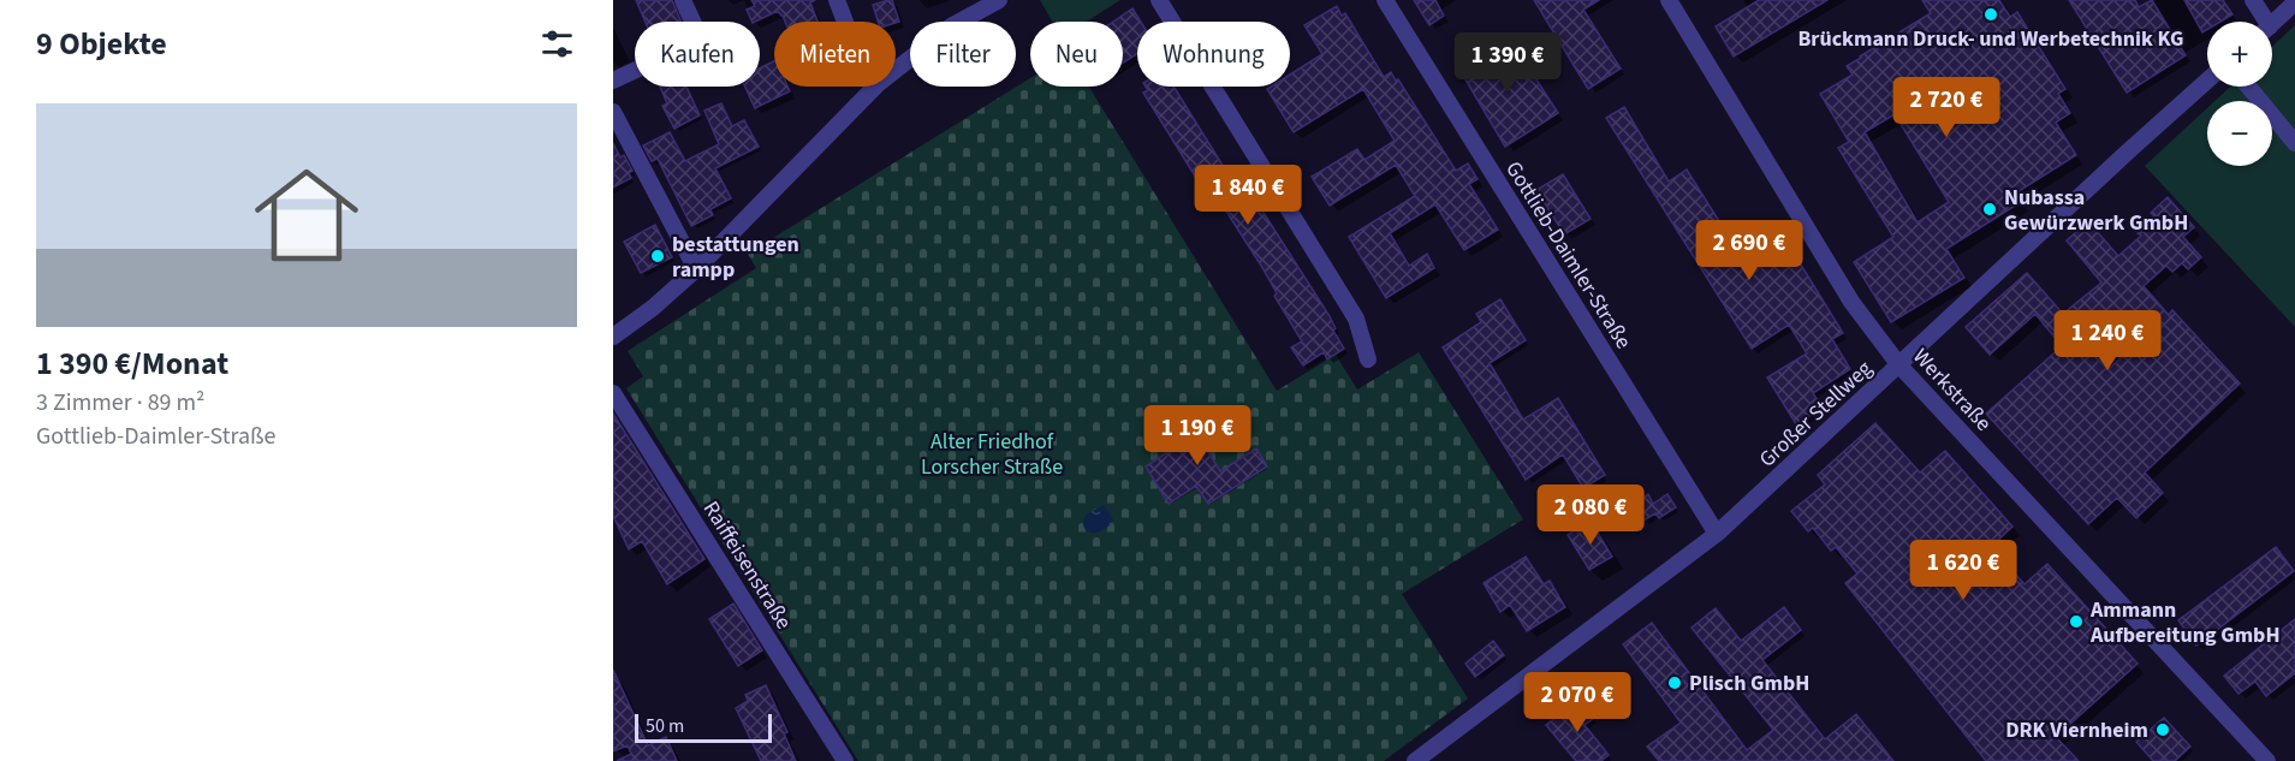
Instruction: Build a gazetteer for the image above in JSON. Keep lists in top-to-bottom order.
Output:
{
  "streets": {
    "street": [
      "Gottlieb-Daimler-Straße",
      "Werkstraße",
      "Großer Stellweg",
      "Raiffeisenstraße"
    ]
  },
  "crossings": [
    ["Gottlieb-Daimler-Straße", "Großer Stellweg"],
    ["Werkstraße", "Großer Stellweg"]
  ],
  "parks": ["Alter Friedhof Lorscher Straße"],
  "places": [
    "Brückmann Druck- und Werbetechnik KG",
    "Nubassa Gewürzwerk GmbH",
    "bestattungen rampp",
    "Ammann Aufbereitung GmbH",
    "Plisch GmbH",
    "DRK Viernheim"
  ],
  "scale_bar": "50 m",
  "page": {
    "heading": "9 Objekte",
    "map_buttons": ["+", "−"],
    "chip": [
      "Kaufen",
      "Mieten",
      "Filter",
      "Neu",
      "Wohnung"
    ],
    "price": [
      "1 390 €",
      "2 720 €",
      "1 840 €",
      "2 690 €",
      "1 240 €",
      "1 190 €",
      "2 080 €",
      "1 620 €",
      "2 070 €"
    ],
    "list": [
      {
        "name": "1 390 €/Monat",
        "note": "3 Zimmer · 89 m² · Gottlieb-Daimler-Straße"
      }
    ],
    "scale": "50 m"
  }
}
